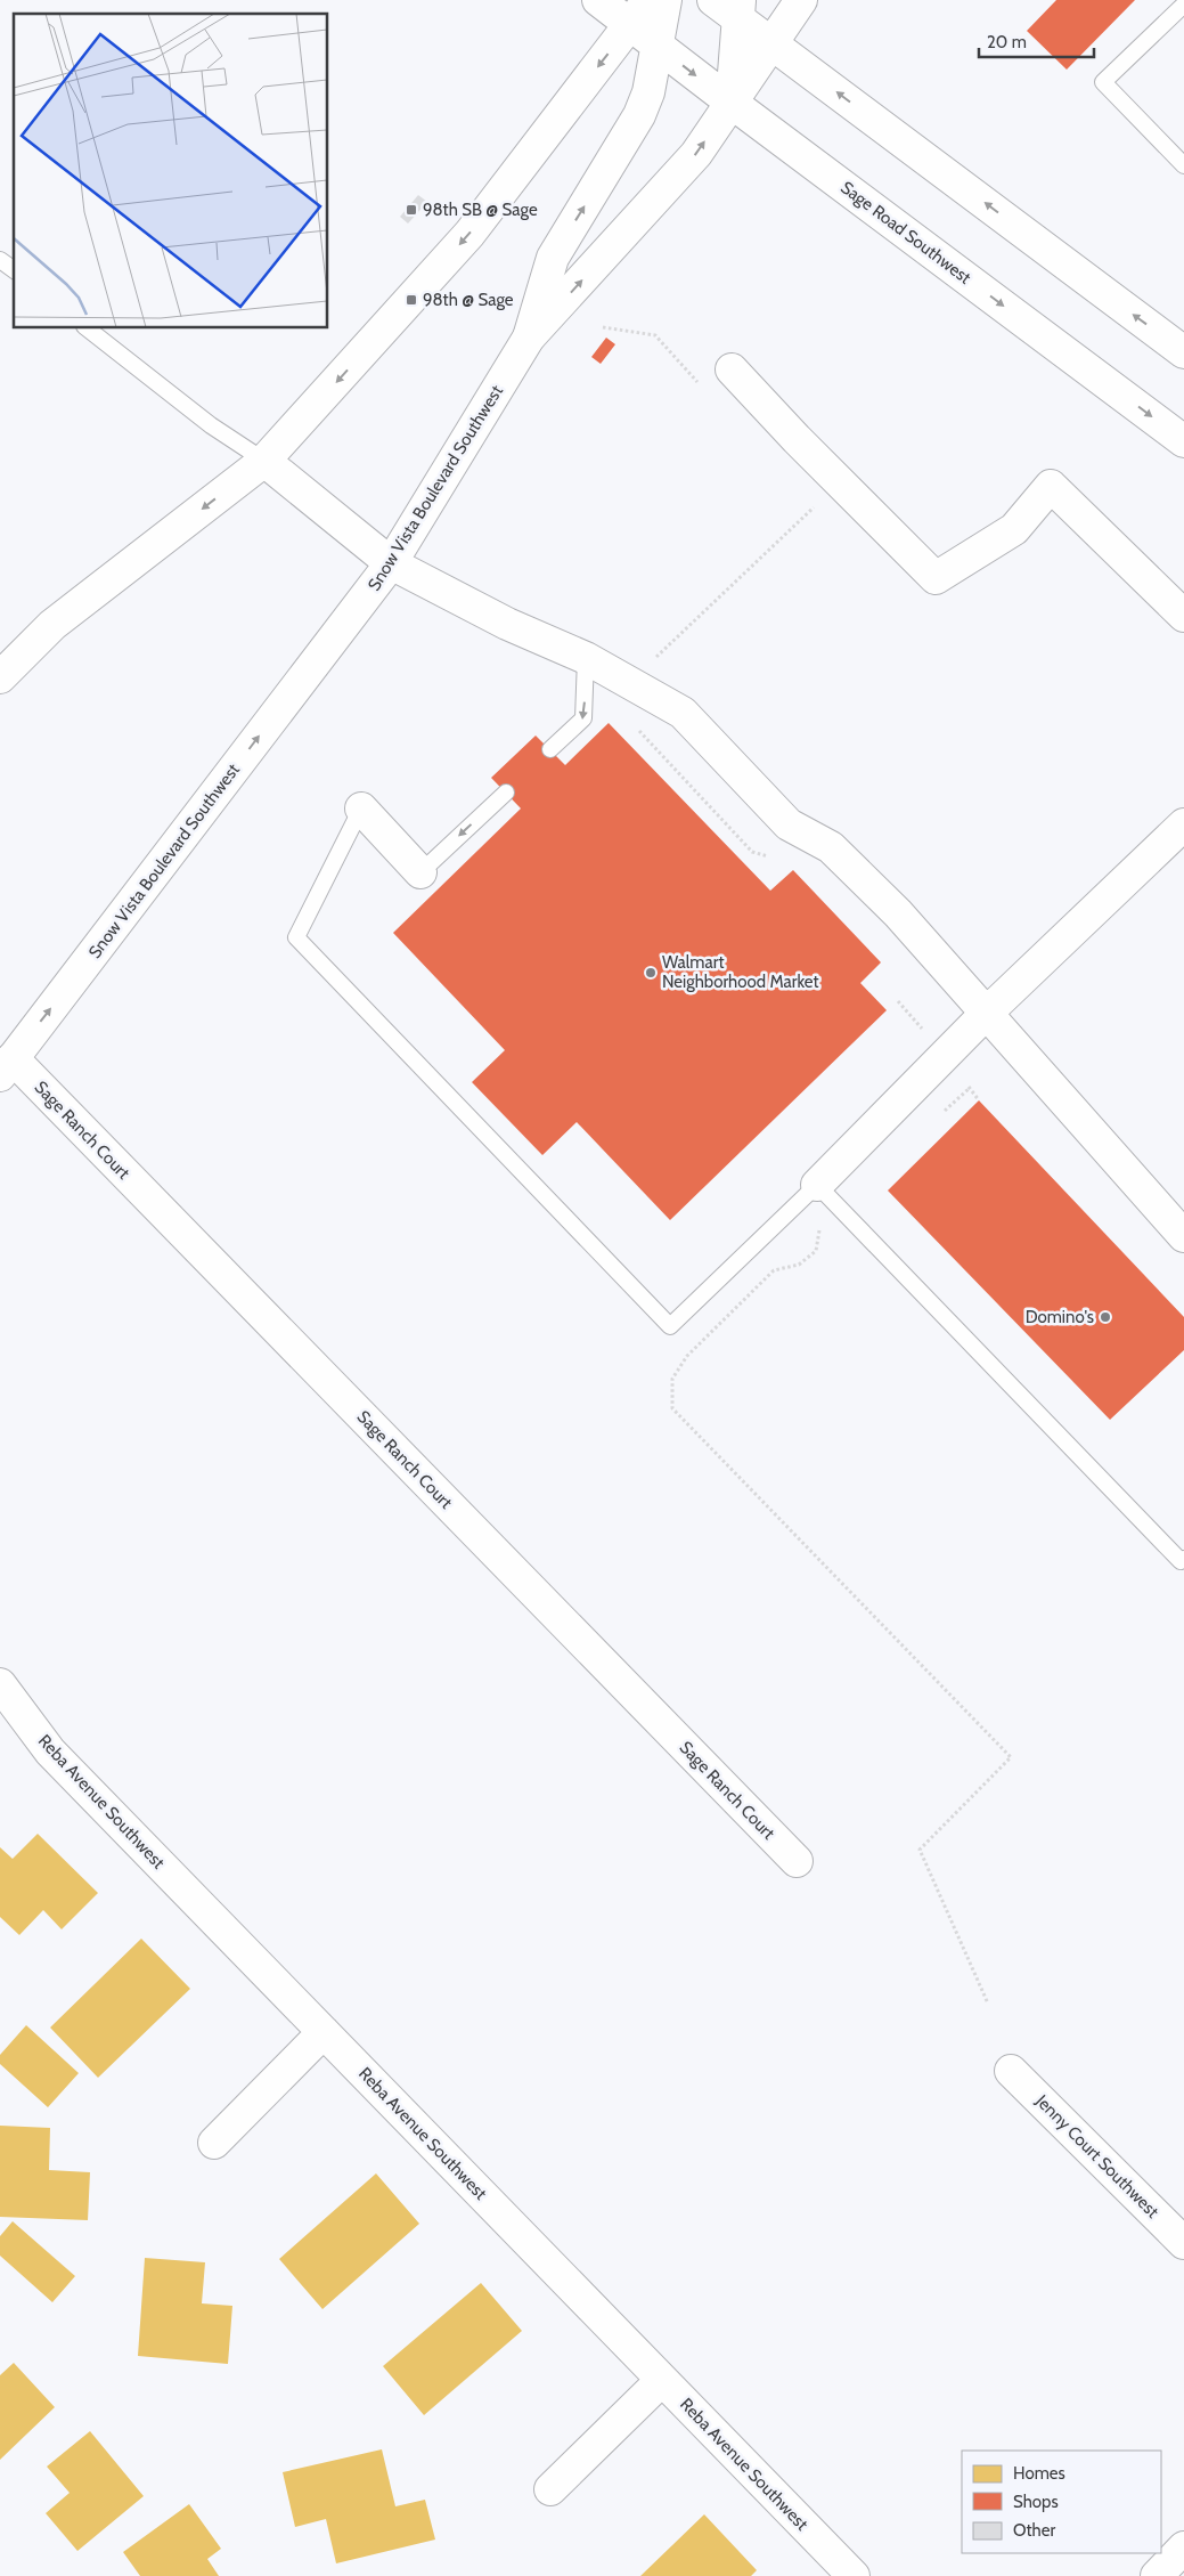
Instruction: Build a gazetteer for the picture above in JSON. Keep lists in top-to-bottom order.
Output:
{
  "streets": {
    "street": [
      "Sage Road Southwest",
      "Snow Vista Boulevard Southwest",
      "Sage Ranch Court",
      "Reba Avenue Southwest",
      "Jenny Court Southwest"
    ]
  },
  "crossings": [
    ["Sage Road Southwest", "Snow Vista Boulevard Southwest"],
    ["Snow Vista Boulevard Southwest", "Sage Ranch Court"]
  ],
  "places": {
    "transit": ["98th SB @ Sage", "98th @ Sage"],
    "other": ["Walmart Neighborhood Market", "Domino's"]
  },
  "legend": ["Homes", "Shops", "Other"],
  "scale_bar": "20 m"
}
